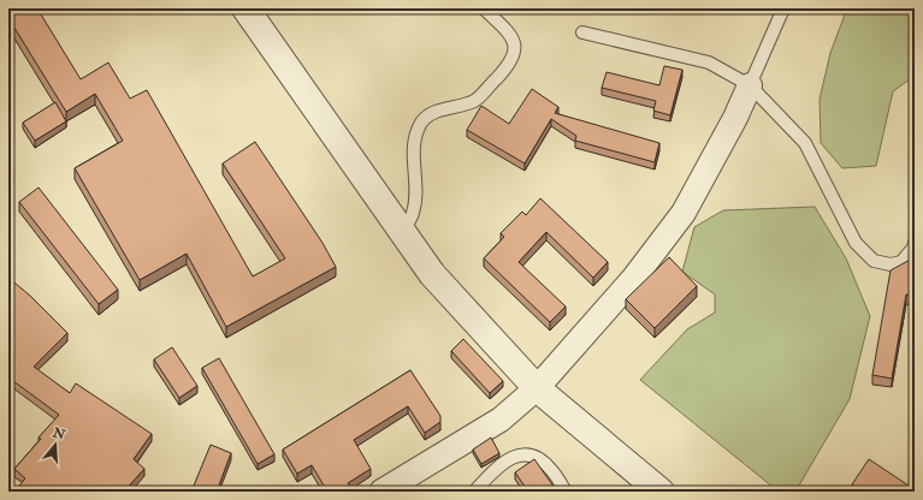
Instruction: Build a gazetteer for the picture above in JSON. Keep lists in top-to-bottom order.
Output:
{
  "north": "top"
}
